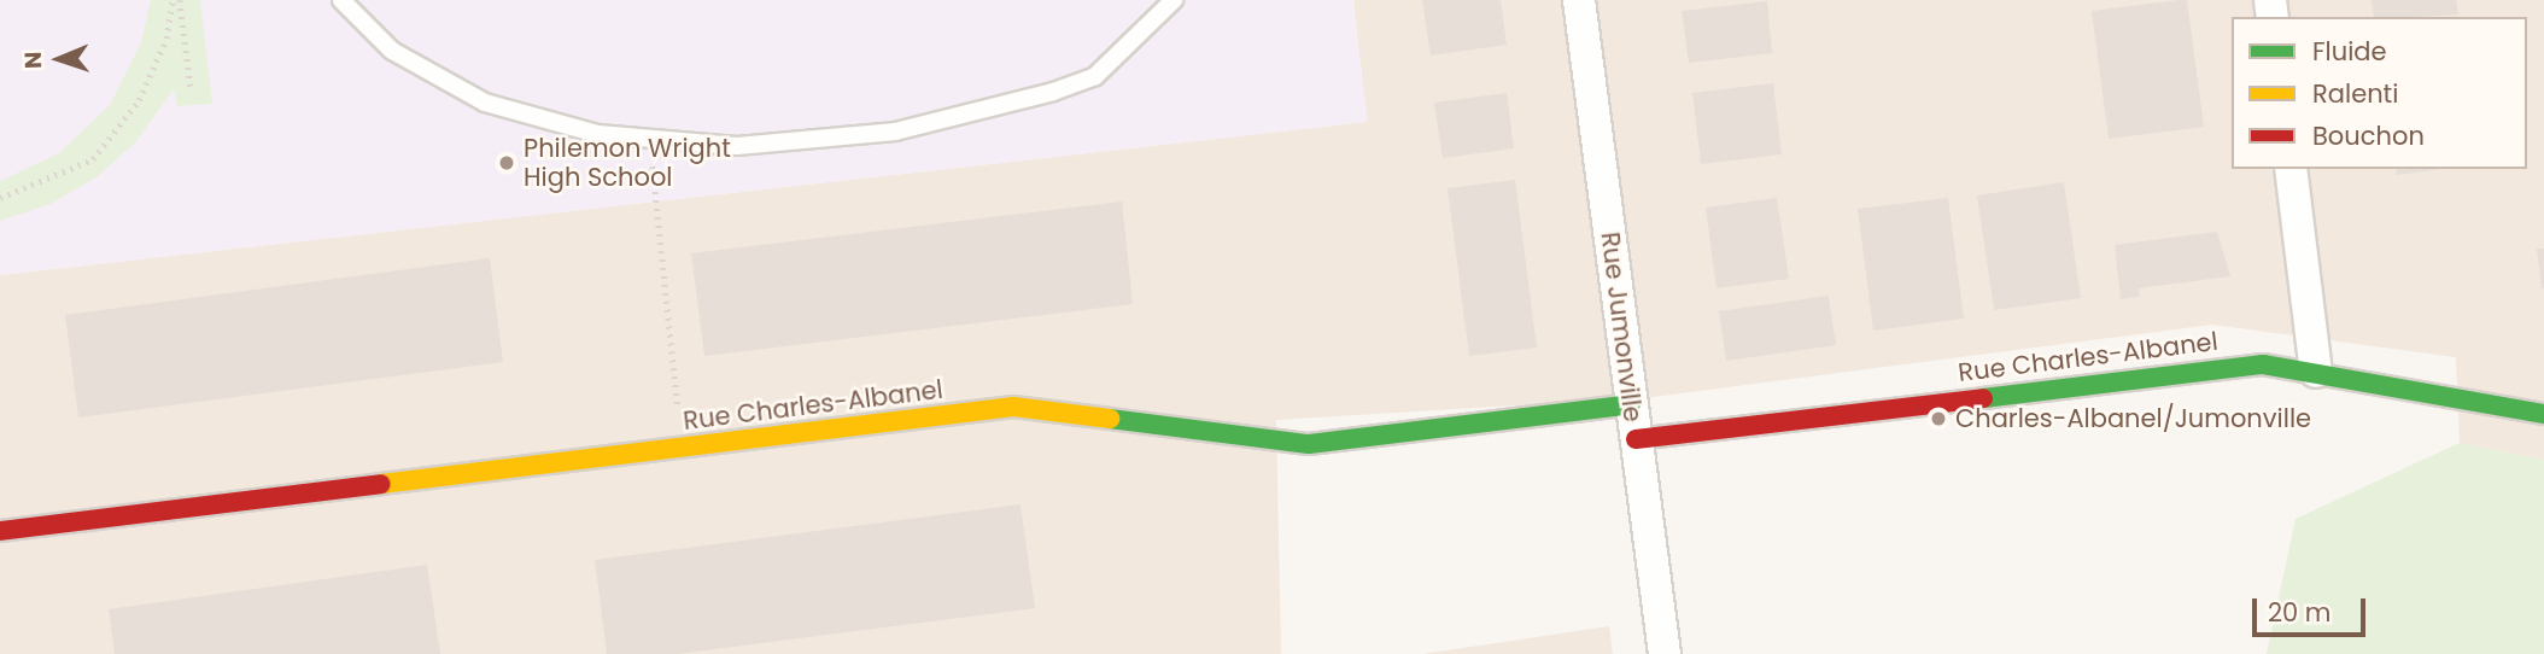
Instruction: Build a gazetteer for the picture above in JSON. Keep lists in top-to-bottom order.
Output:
{
  "streets": {
    "street": ["Rue Jumonville", "Rue Charles-Albanel"]
  },
  "crossings": [
    ["Rue Jumonville", "Rue Charles-Albanel"]
  ],
  "places": ["Philemon Wright High School", "Charles-Albanel/Jumonville"],
  "legend": ["Fluide", "Ralenti", "Bouchon"],
  "scale_bar": "20 m",
  "north": "left"
}
